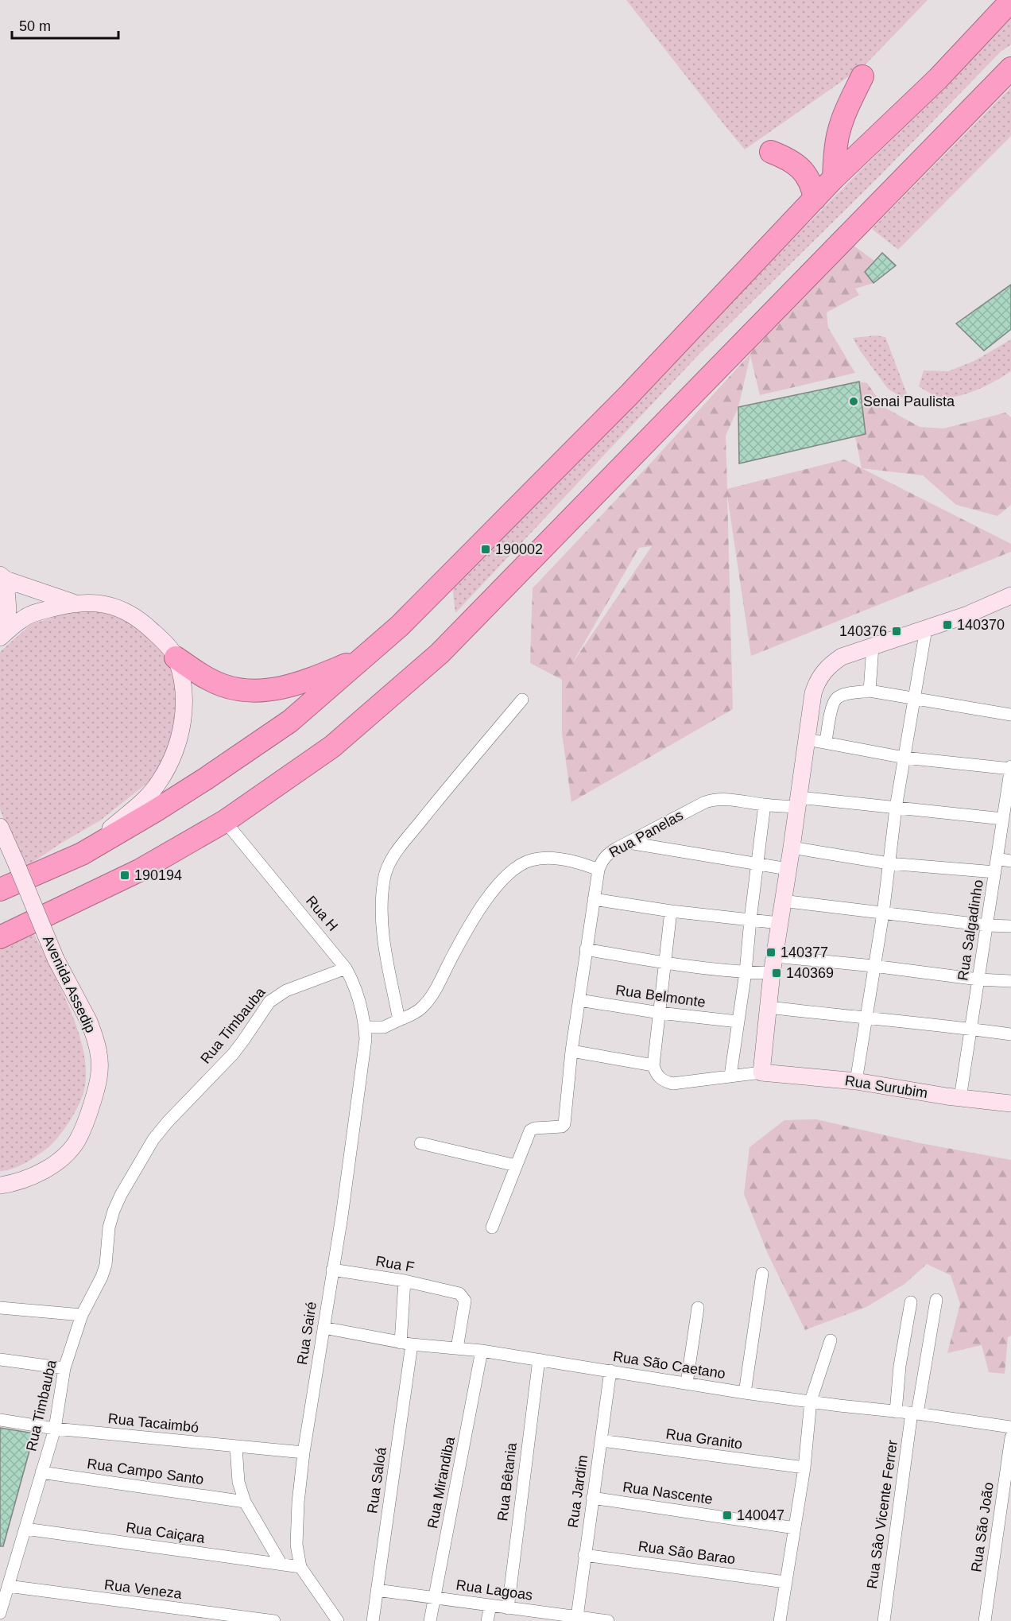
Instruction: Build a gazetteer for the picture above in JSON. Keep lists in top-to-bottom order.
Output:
{
  "streets": {
    "street": [
      "Rua Panelas",
      "Rua H",
      "Rua Salgadinho",
      "Avenida Assedip",
      "Rua Belmonte",
      "Rua Timbauba",
      "Rua Surubim",
      "Rua F",
      "Rua Sairé",
      "Rua São Caetano",
      "Rua Tacaimbó",
      "Rua Granito",
      "Rua Campo Santo",
      "Rua Saloá",
      "Rua Bêtania",
      "Rua Mirandiba",
      "Rua Jardim",
      "Rua Nascente",
      "Rua Sâo Vicente Ferrer",
      "Rua São João",
      "Rua Caiçara",
      "Rua São Barao",
      "Rua Veneza",
      "Rua Lagoas"
    ]
  },
  "crossings": [
    ["Rua Panelas", "Rua Salgadinho"],
    ["Rua Panelas", "Rua Belmonte"],
    ["Rua H", "Rua Timbauba"],
    ["Rua H", "Rua Sairé"],
    ["Rua Salgadinho", "Rua Surubim"],
    ["Rua Timbauba", "Rua Tacaimbó"],
    ["Rua Timbauba", "Rua Campo Santo"],
    ["Rua Timbauba", "Rua Caiçara"],
    ["Rua Timbauba", "Rua Veneza"],
    ["Rua F", "Rua Sairé"],
    ["Rua F", "Rua São Caetano"],
    ["Rua F", "Rua Saloá"],
    ["Rua Sairé", "Rua São Caetano"],
    ["Rua Sairé", "Rua Tacaimbó"],
    ["Rua Sairé", "Rua Caiçara"],
    ["Rua São Caetano", "Rua Saloá"],
    ["Rua São Caetano", "Rua Bêtania"],
    ["Rua São Caetano", "Rua Mirandiba"],
    ["Rua São Caetano", "Rua Jardim"],
    ["Rua São Caetano", "Rua Sâo Vicente Ferrer"],
    ["Rua Granito", "Rua Jardim"],
    ["Rua Saloá", "Rua Lagoas"],
    ["Rua Bêtania", "Rua Lagoas"],
    ["Rua Mirandiba", "Rua Lagoas"],
    ["Rua Jardim", "Rua Nascente"],
    ["Rua Jardim", "Rua São Barao"],
    ["Rua Jardim", "Rua Lagoas"]
  ],
  "places": {
    "other": ["Senai Paulista"],
    "transit": [
      "190002",
      "140370",
      "140376",
      "190194",
      "140377",
      "140369",
      "140047"
    ]
  },
  "scale_bar": "50 m"
}
